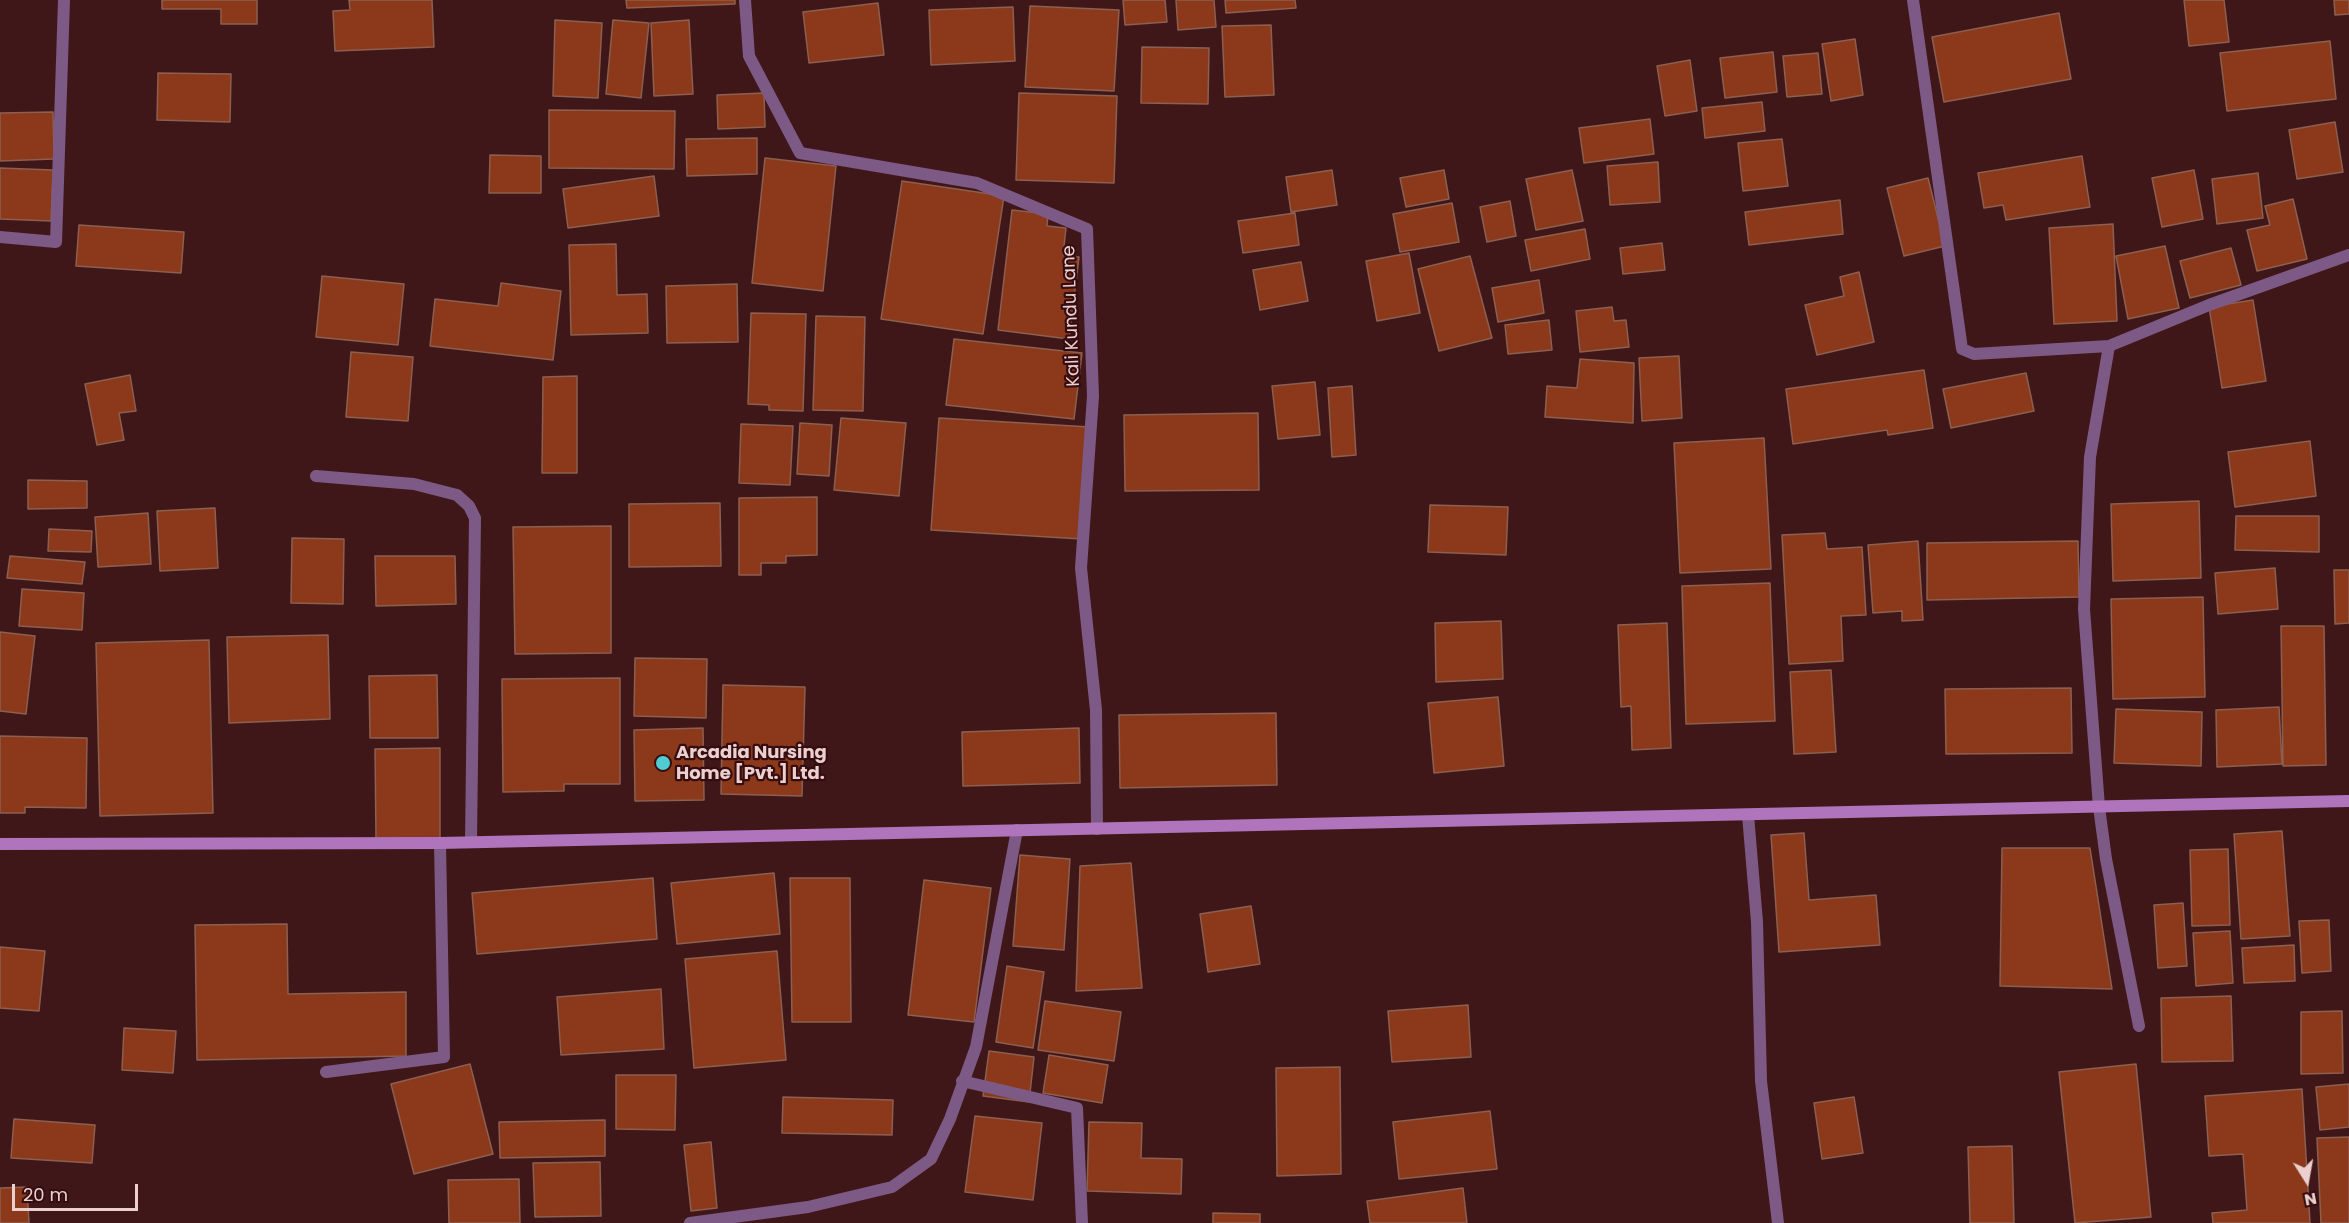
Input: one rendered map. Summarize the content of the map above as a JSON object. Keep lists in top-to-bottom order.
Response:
{
  "streets": {
    "street": ["Kali Kundu Lane"]
  },
  "places": ["Arcadia Nursing Home [Pvt.] Ltd."],
  "scale_bar": "20 m",
  "north": "bottom"
}
